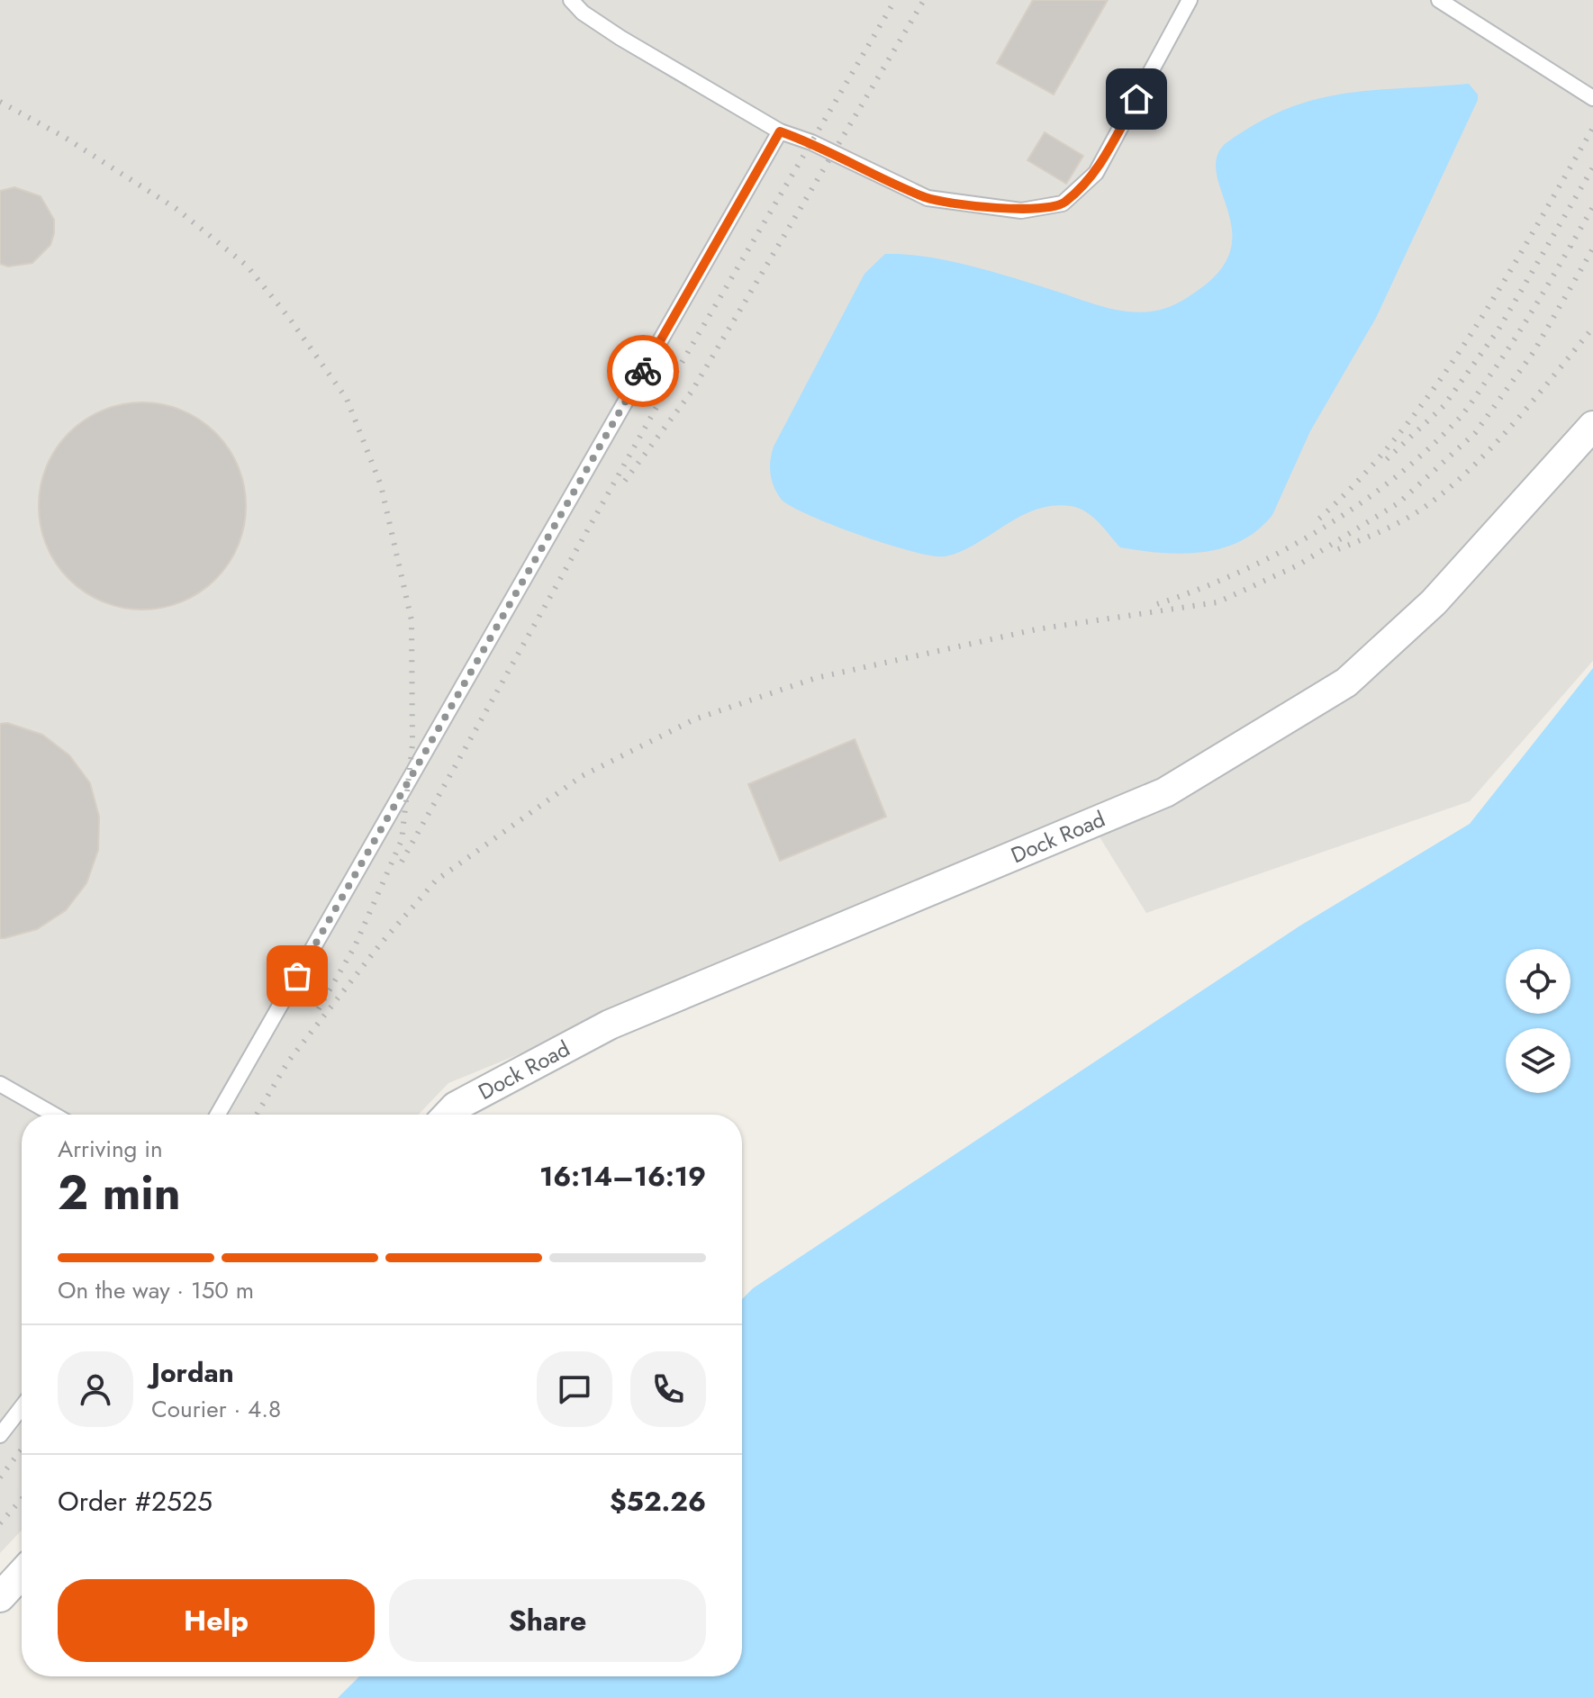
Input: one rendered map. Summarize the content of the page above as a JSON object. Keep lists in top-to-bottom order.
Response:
{
  "streets": {
    "street": ["Dock Road"]
  },
  "page": {
    "heading": ["2 min", "Arriving in", "16:14–16:19"],
    "panel": [
      "Jordan",
      "Courier · 4.8",
      "Order #2525",
      "$52.26"
    ],
    "bar": "On the way · 150 m",
    "buttons": ["Help", "Share"]
  }
}
